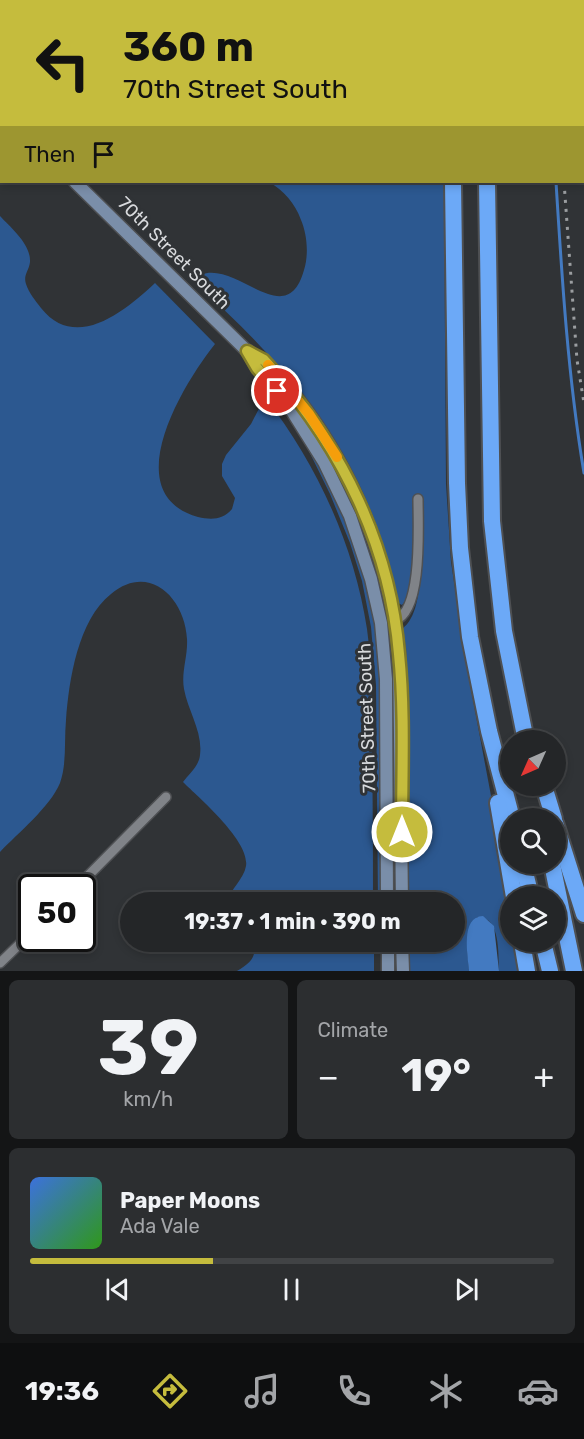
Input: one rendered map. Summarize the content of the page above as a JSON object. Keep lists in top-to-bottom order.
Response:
{
  "streets": {
    "main road": ["70th Street South"]
  },
  "north": "bottom left",
  "page": {
    "turn": ["360 m", "70th Street South"],
    "then": "Then",
    "limit": "50",
    "trip": "19:37 · 1 min · 390 m",
    "tile": [
      ["39", "km/h"],
      "Climate"
    ],
    "heat": ["−", "19°", "+"],
    "song": ["Paper Moons", "Ada Vale"],
    "tabs": "19:36"
  }
}
